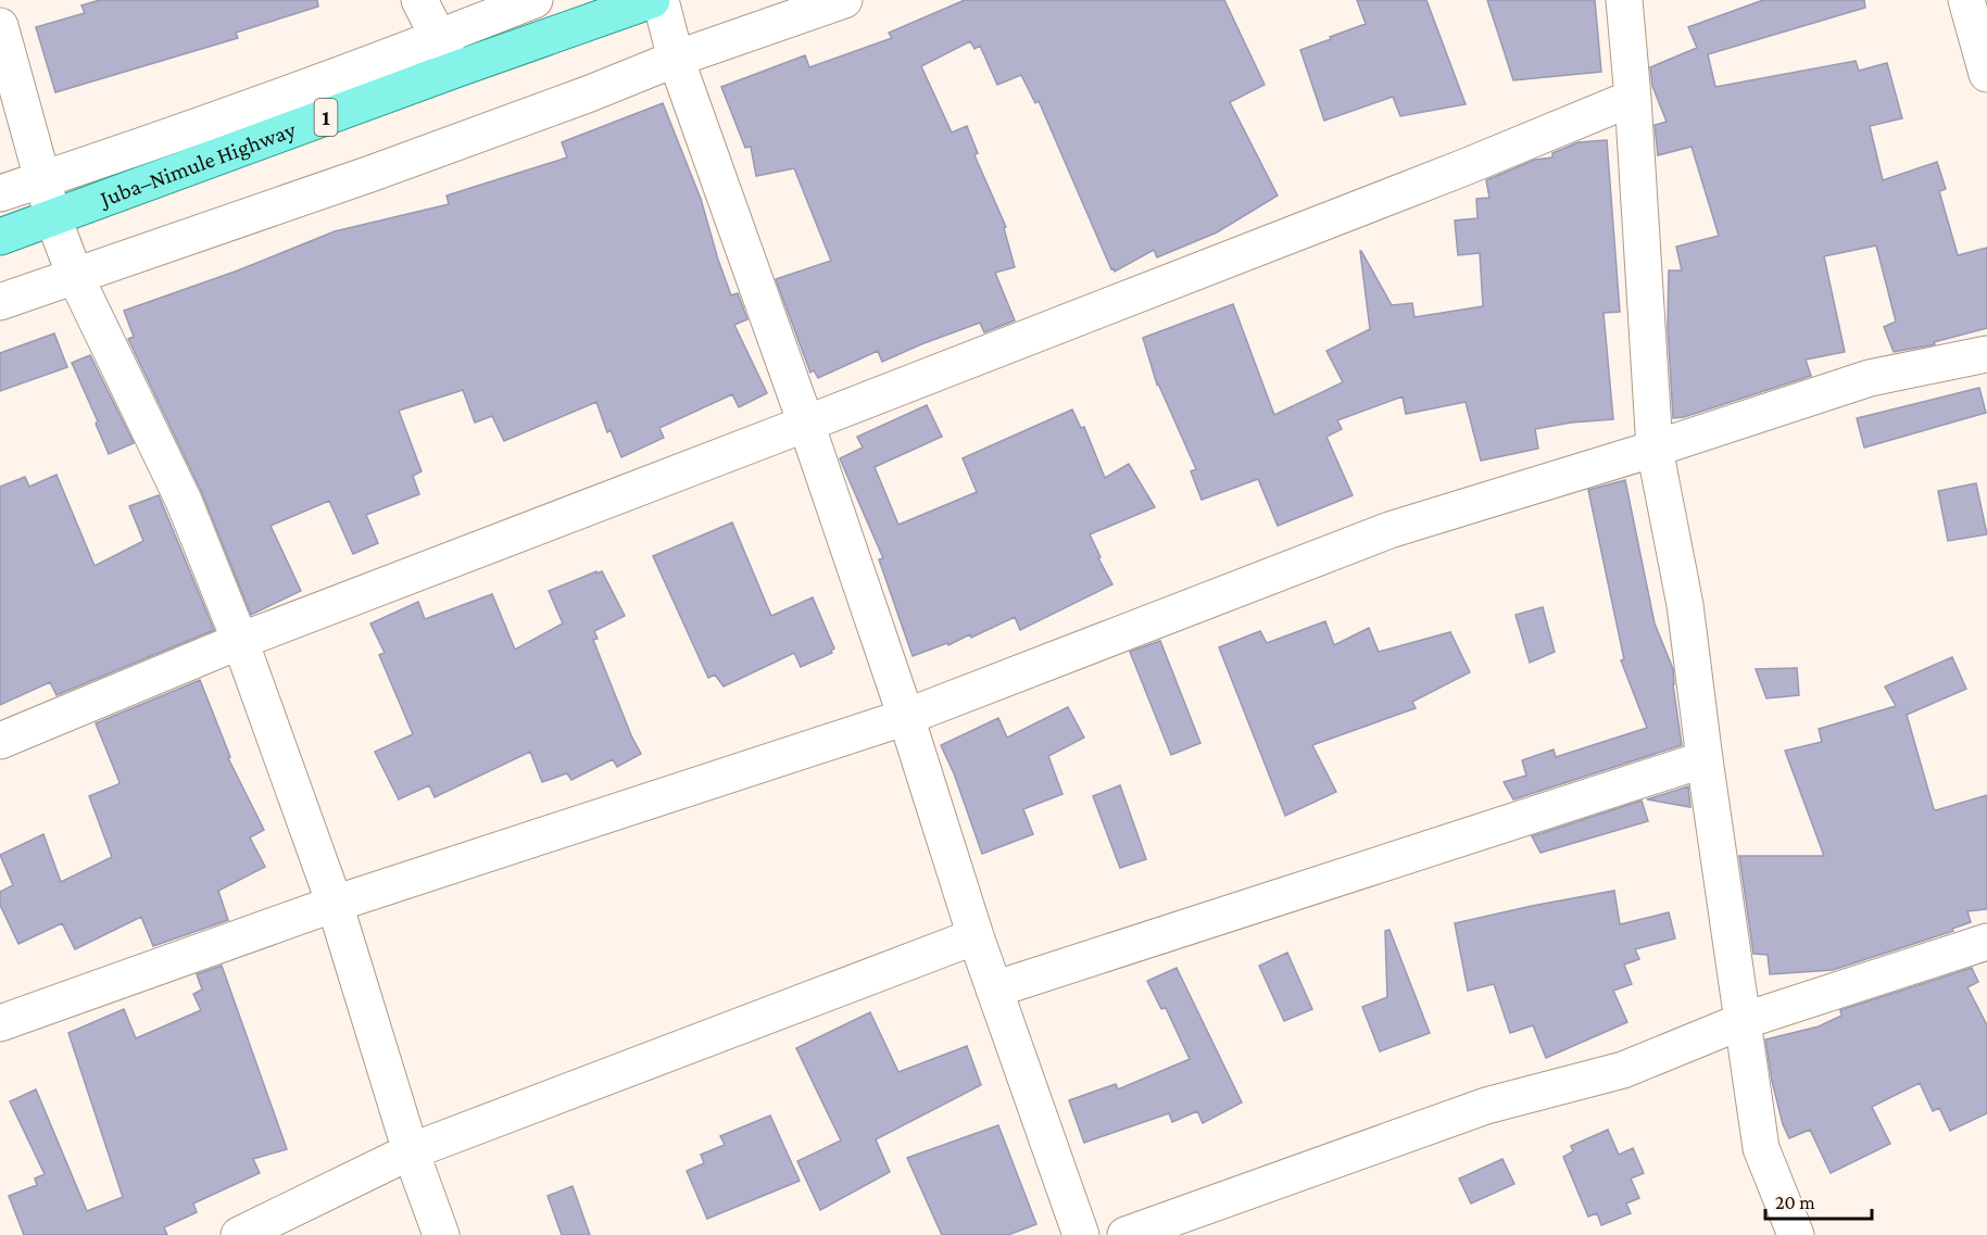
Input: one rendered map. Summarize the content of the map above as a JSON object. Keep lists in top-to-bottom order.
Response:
{
  "streets": {
    "main road": ["1", "Juba–Nimule Highway"]
  },
  "scale_bar": "20 m"
}
